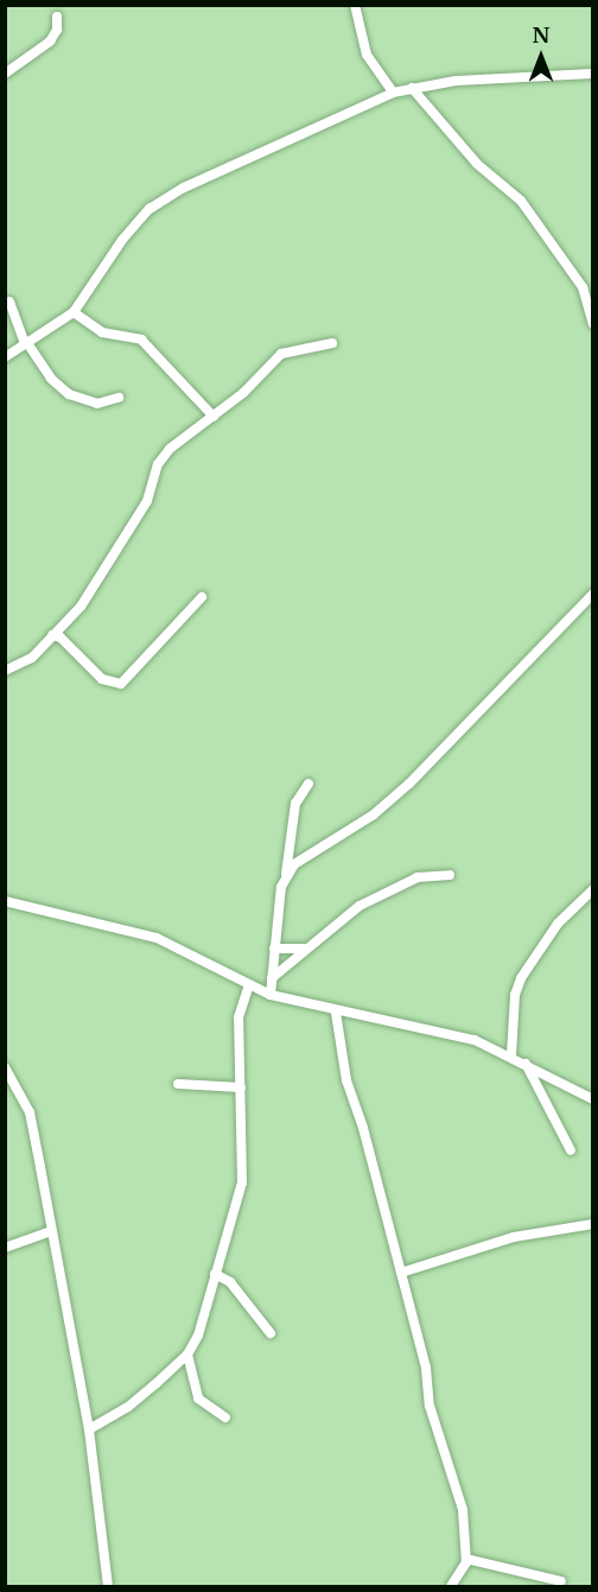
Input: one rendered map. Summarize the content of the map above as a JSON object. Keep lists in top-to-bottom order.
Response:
{
  "north": "top"
}
